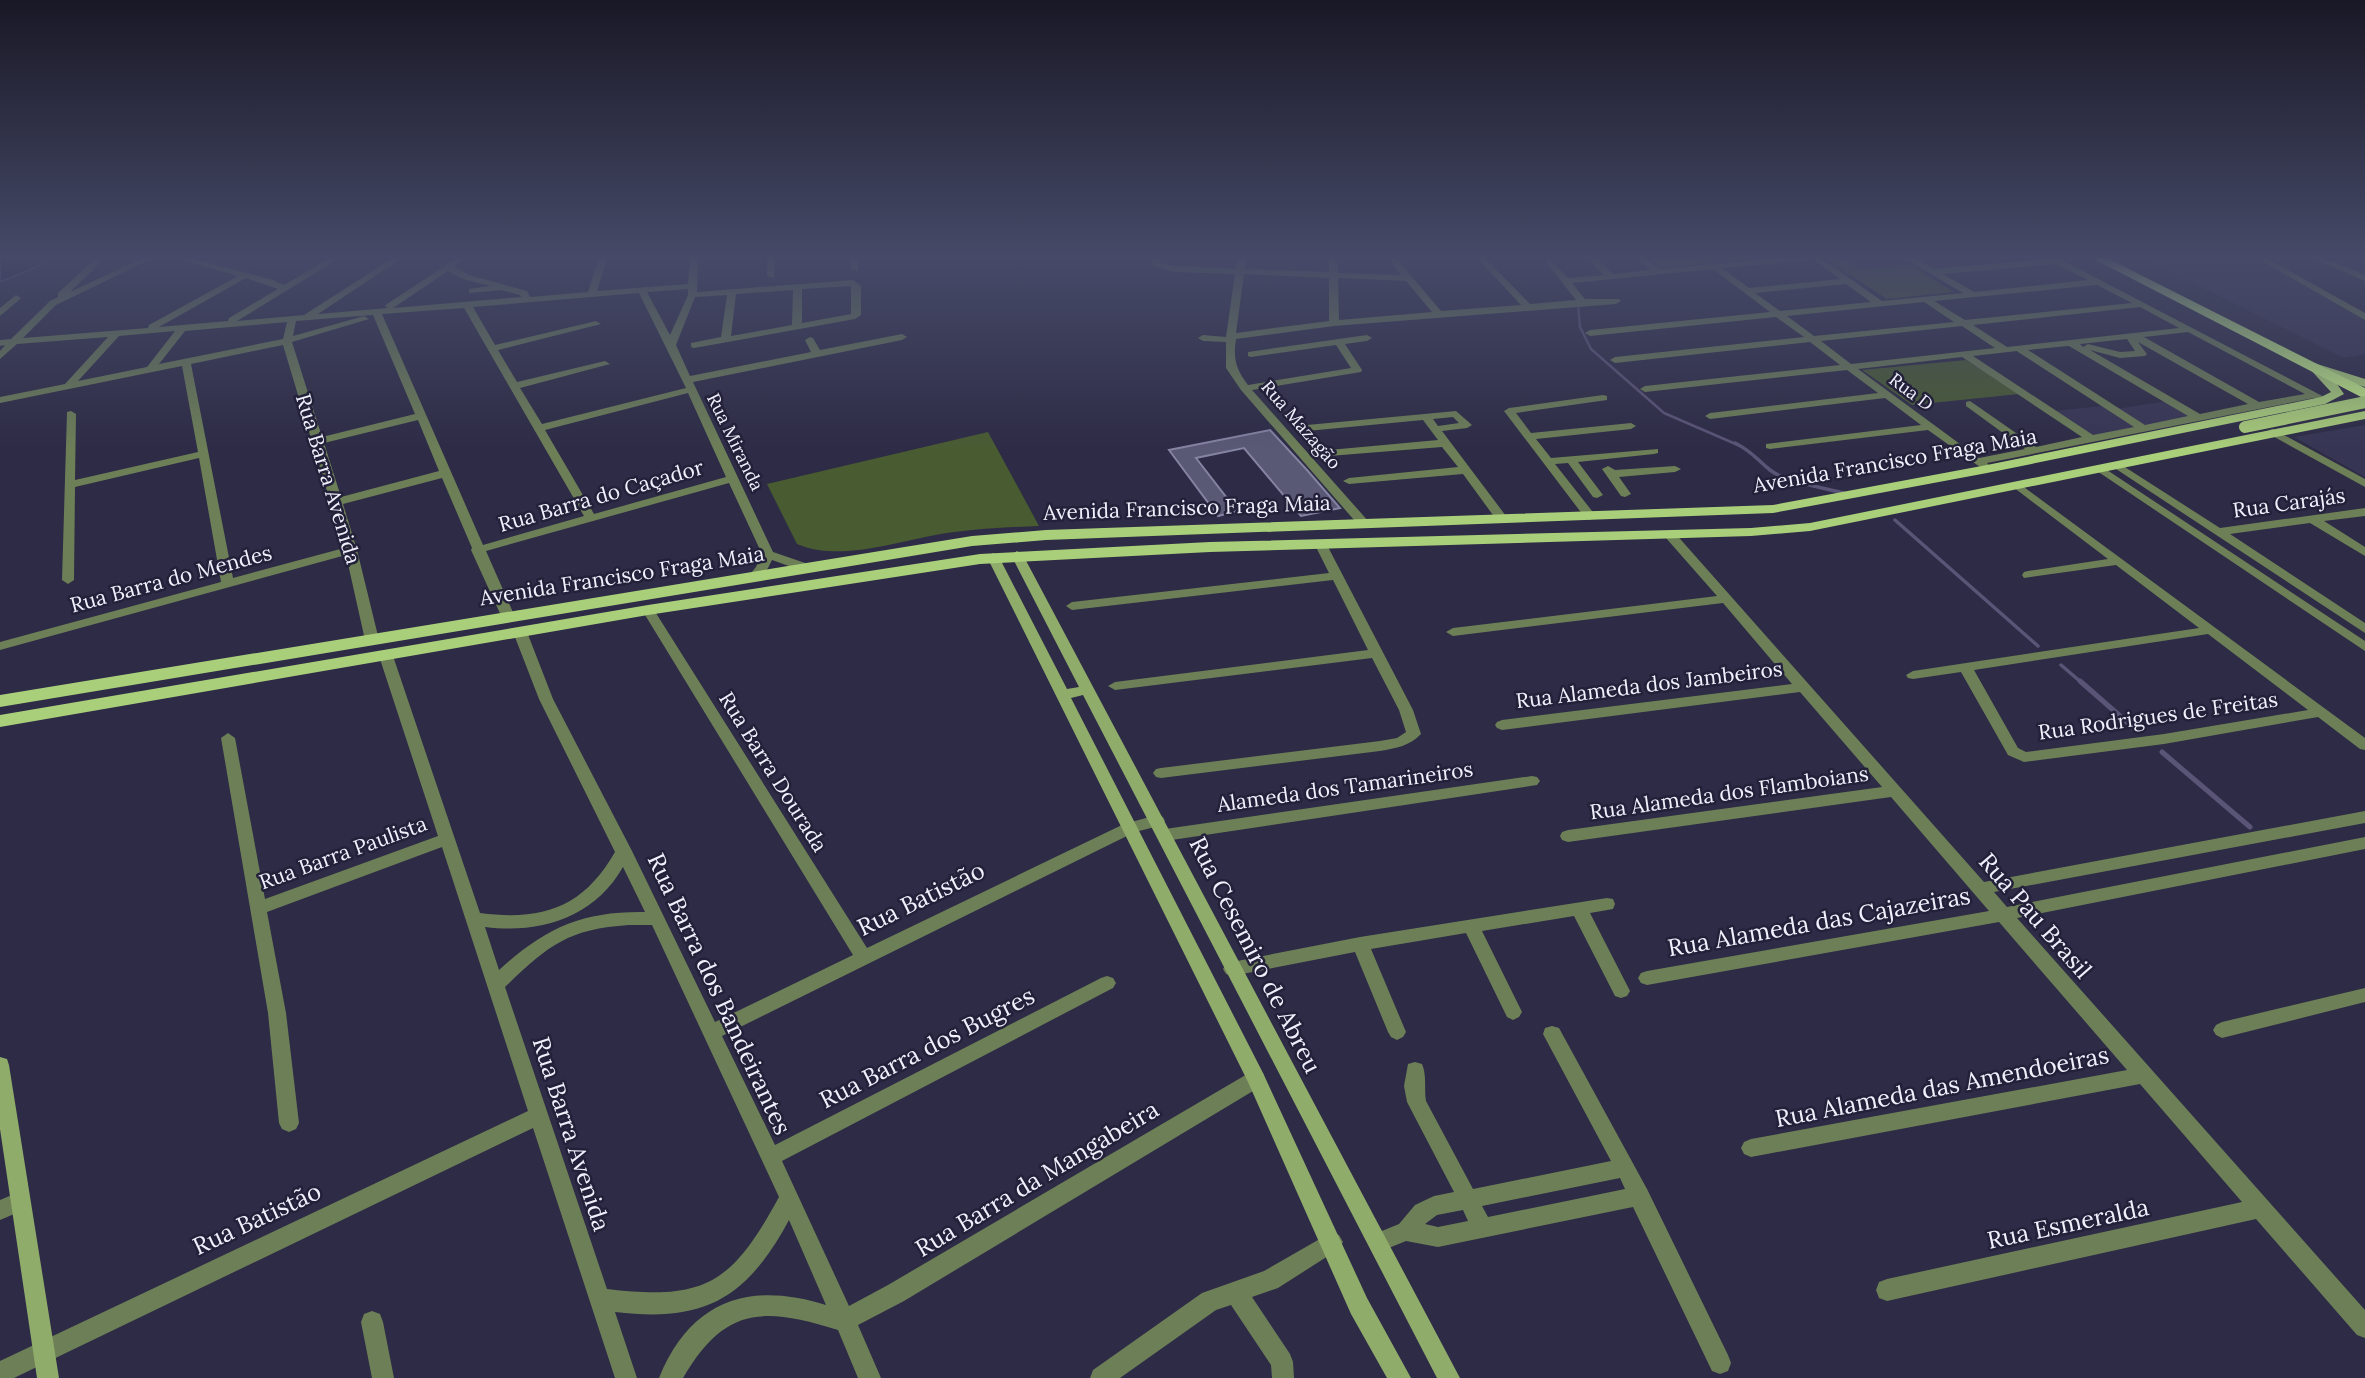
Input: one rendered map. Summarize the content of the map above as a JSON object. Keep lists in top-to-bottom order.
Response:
{
  "streets": {
    "main road": ["Avenida Francisco Fraga Maia"],
    "street": [
      "Rua D",
      "Rua Mazagão",
      "Rua Miranda",
      "Rua Barra Avenida",
      "Rua Barra do Caçador",
      "Rua Carajás",
      "Rua Barra do Mendes",
      "Rua Alameda dos Jambeiros",
      "Rua Rodrigues de Freitas",
      "Rua Barra Dourada",
      "Alameda dos Tamarineiros",
      "Rua Alameda dos Flamboians",
      "Rua Barra Paulista",
      "Rua Batistão",
      "Rua Pau Brasil",
      "Rua Alameda das Cajazeiras",
      "Rua Cesemiro de Abreu",
      "Rua Barra dos Bandeirantes",
      "Rua Barra dos Bugres",
      "Rua Alameda das Amendoeiras",
      "Rua Barra da Mangabeira",
      "Rua Esmeralda"
    ]
  },
  "crossings": [
    ["Rua D", "Avenida Francisco Fraga Maia"],
    ["Rua Mazagão", "Avenida Francisco Fraga Maia"],
    ["Rua Miranda", "Rua Barra do Caçador"],
    ["Avenida Francisco Fraga Maia", "Rua Barra Avenida"],
    ["Avenida Francisco Fraga Maia", "Rua Rodrigues de Freitas"],
    ["Avenida Francisco Fraga Maia", "Rua Barra Dourada"],
    ["Avenida Francisco Fraga Maia", "Rua Pau Brasil"],
    ["Avenida Francisco Fraga Maia", "Rua Cesemiro de Abreu"],
    ["Avenida Francisco Fraga Maia", "Rua Barra dos Bandeirantes"],
    ["Rua Barra Avenida", "Rua Barra do Mendes"],
    ["Rua Barra Avenida", "Rua Barra Paulista"],
    ["Rua Barra Avenida", "Rua Batistão"],
    ["Rua Alameda dos Jambeiros", "Rua Pau Brasil"],
    ["Rua Barra Dourada", "Rua Batistão"],
    ["Alameda dos Tamarineiros", "Rua Batistão"],
    ["Alameda dos Tamarineiros", "Rua Cesemiro de Abreu"],
    ["Rua Alameda dos Flamboians", "Rua Pau Brasil"],
    ["Rua Batistão", "Rua Cesemiro de Abreu"],
    ["Rua Batistão", "Rua Barra dos Bandeirantes"],
    ["Rua Pau Brasil", "Rua Alameda das Cajazeiras"],
    ["Rua Pau Brasil", "Rua Alameda das Amendoeiras"],
    ["Rua Pau Brasil", "Rua Esmeralda"],
    ["Rua Barra dos Bandeirantes", "Rua Barra dos Bugres"],
    ["Rua Barra dos Bandeirantes", "Rua Barra da Mangabeira"]
  ]
}
